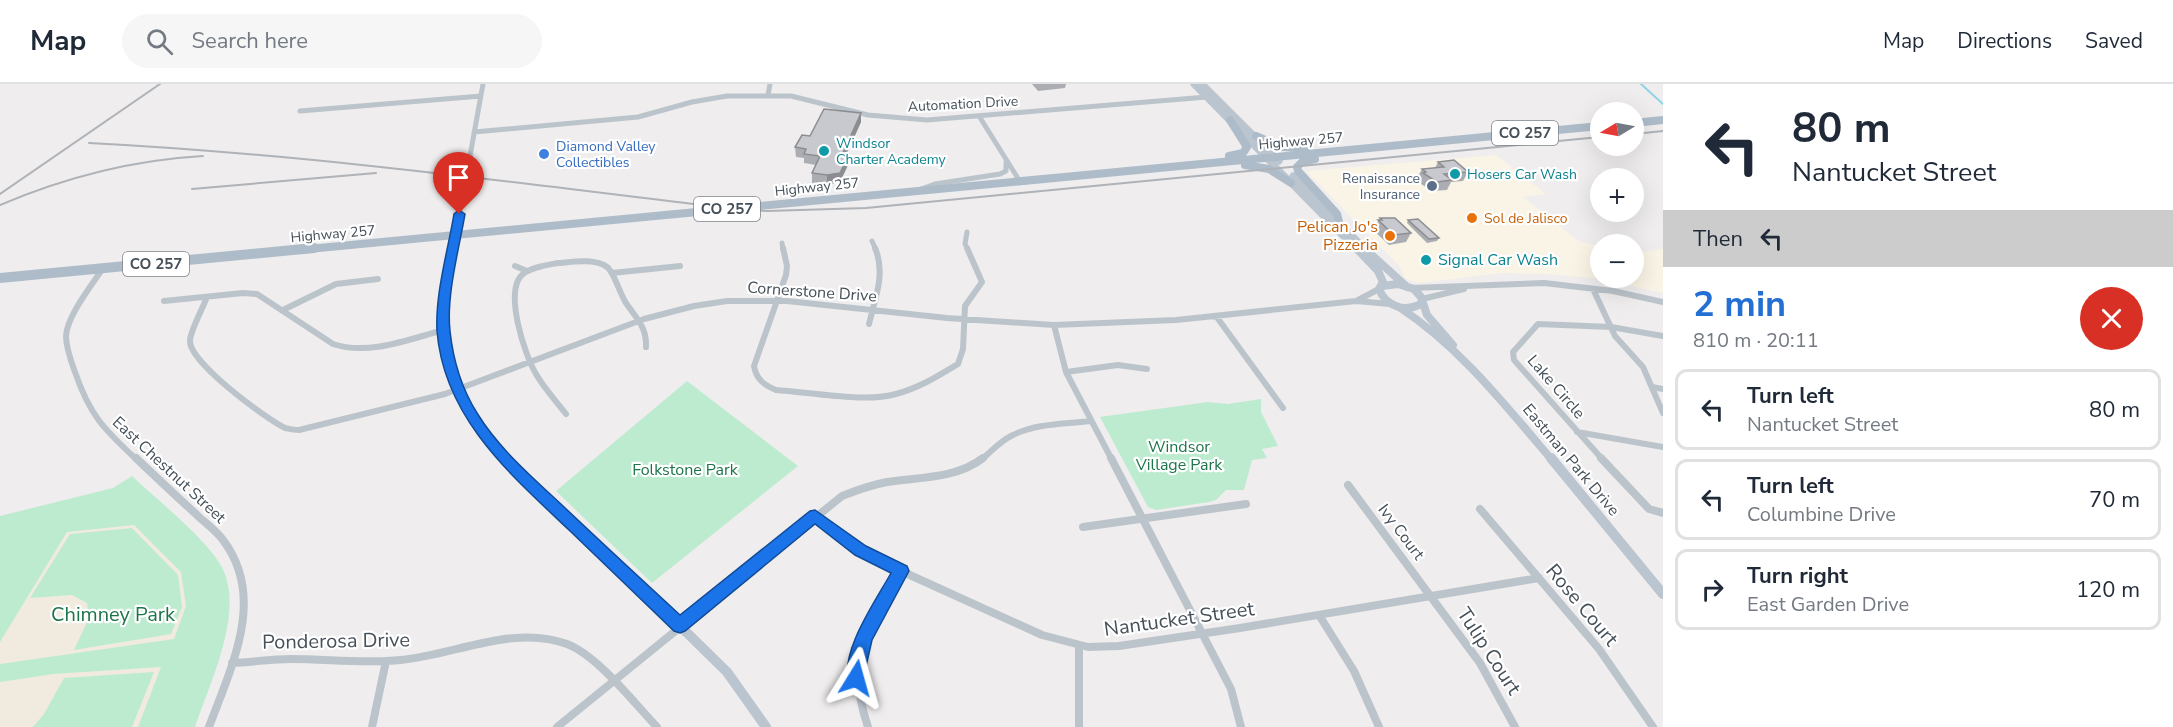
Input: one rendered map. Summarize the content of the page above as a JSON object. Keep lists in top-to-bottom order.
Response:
{
  "streets": {
    "main road": ["CO 257", "Highway 257"],
    "street": [
      "Automation Drive",
      "Cornerstone Drive",
      "Lake Circle",
      "Eastman Park Drive",
      "East Chestnut Street",
      "Ivy Court",
      "Rose Court",
      "Nantucket Street",
      "Ponderosa Drive",
      "Tulip Court"
    ]
  },
  "crossings": [
    ["Highway 257", "East Chestnut Street"],
    ["Cornerstone Drive", "Eastman Park Drive"],
    ["East Chestnut Street", "Ponderosa Drive"],
    ["Ivy Court", "Nantucket Street"],
    ["Ivy Court", "Tulip Court"],
    ["Rose Court", "Nantucket Street"],
    ["Nantucket Street", "Tulip Court"]
  ],
  "parks": ["Windsor Village Park", "Folkstone Park", "Chimney Park"],
  "places": [
    "Windsor Charter Academy",
    "Diamond Valley Collectibles",
    "Hosers Car Wash",
    "Renaissance Insurance",
    "Sol de Jalisco",
    "Pelican Jo's Pizzeria",
    "Signal Car Wash"
  ],
  "north": "left",
  "page": {
    "header": "Map",
    "search": "Search here",
    "nav": ["Map", "Directions", "Saved"],
    "turn": ["80 m", "Nantucket Street"],
    "map_buttons": ["+", "−"],
    "then": "Then",
    "heading": ["2 min", "810 m · 20:11"],
    "list": [
      {
        "name": "Turn left",
        "note": "Nantucket Street",
        "value": "80 m"
      },
      {
        "name": "Turn left",
        "note": "Columbine Drive",
        "value": "70 m"
      },
      {
        "name": "Turn right",
        "note": "East Garden Drive",
        "value": "120 m"
      }
    ]
  }
}
